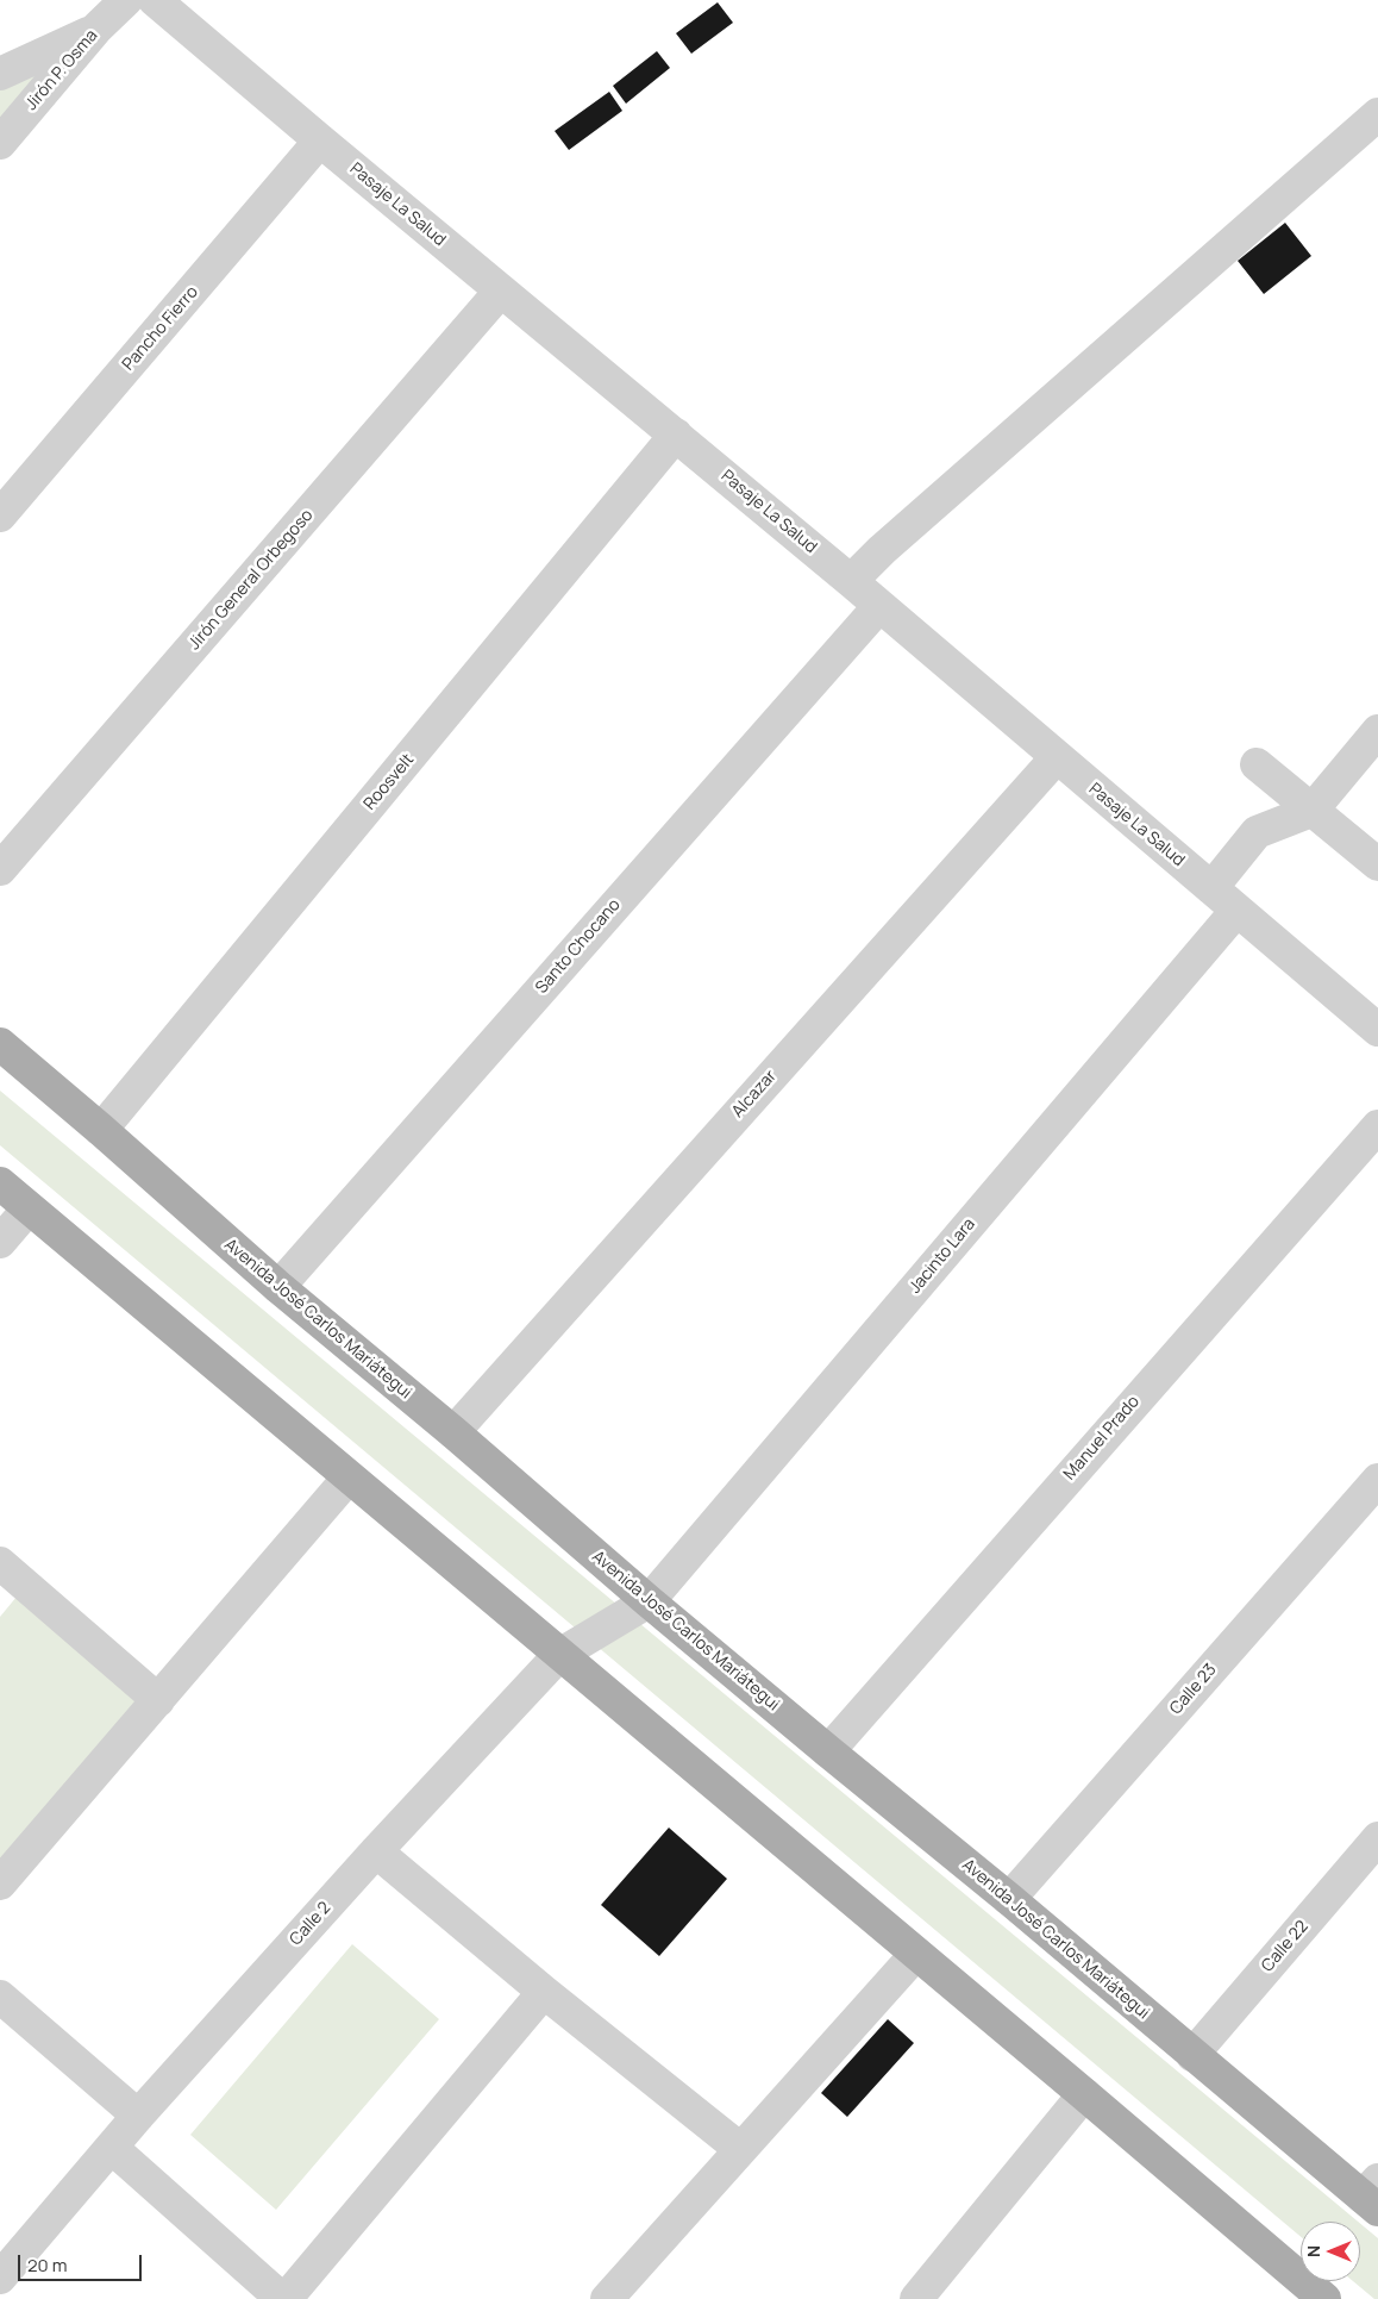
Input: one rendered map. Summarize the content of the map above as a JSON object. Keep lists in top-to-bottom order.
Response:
{
  "streets": {
    "main road": ["Avenida José Carlos Mariátegui"],
    "street": [
      "Jirón P. Osma",
      "Pasaje La Salud",
      "Pancho Fierro",
      "Jirón General Orbegoso",
      "Roosvelt",
      "Santo Chocano",
      "Alcazar",
      "Jacinto Lara",
      "Manuel Prado",
      "Calle 23",
      "Calle 2",
      "Calle 22"
    ]
  },
  "crossings": [
    ["Pasaje La Salud", "Pancho Fierro"],
    ["Pasaje La Salud", "Jirón General Orbegoso"],
    ["Pasaje La Salud", "Roosvelt"],
    ["Pasaje La Salud", "Santo Chocano"],
    ["Pasaje La Salud", "Alcazar"],
    ["Pasaje La Salud", "Jacinto Lara"],
    ["Roosvelt", "Avenida José Carlos Mariátegui"],
    ["Santo Chocano", "Avenida José Carlos Mariátegui"],
    ["Alcazar", "Avenida José Carlos Mariátegui"],
    ["Jacinto Lara", "Avenida José Carlos Mariátegui"],
    ["Jacinto Lara", "Calle 2"],
    ["Avenida José Carlos Mariátegui", "Manuel Prado"],
    ["Avenida José Carlos Mariátegui", "Calle 23"],
    ["Avenida José Carlos Mariátegui", "Calle 2"],
    ["Avenida José Carlos Mariátegui", "Calle 22"]
  ],
  "scale_bar": "20 m",
  "north": "left"
}
